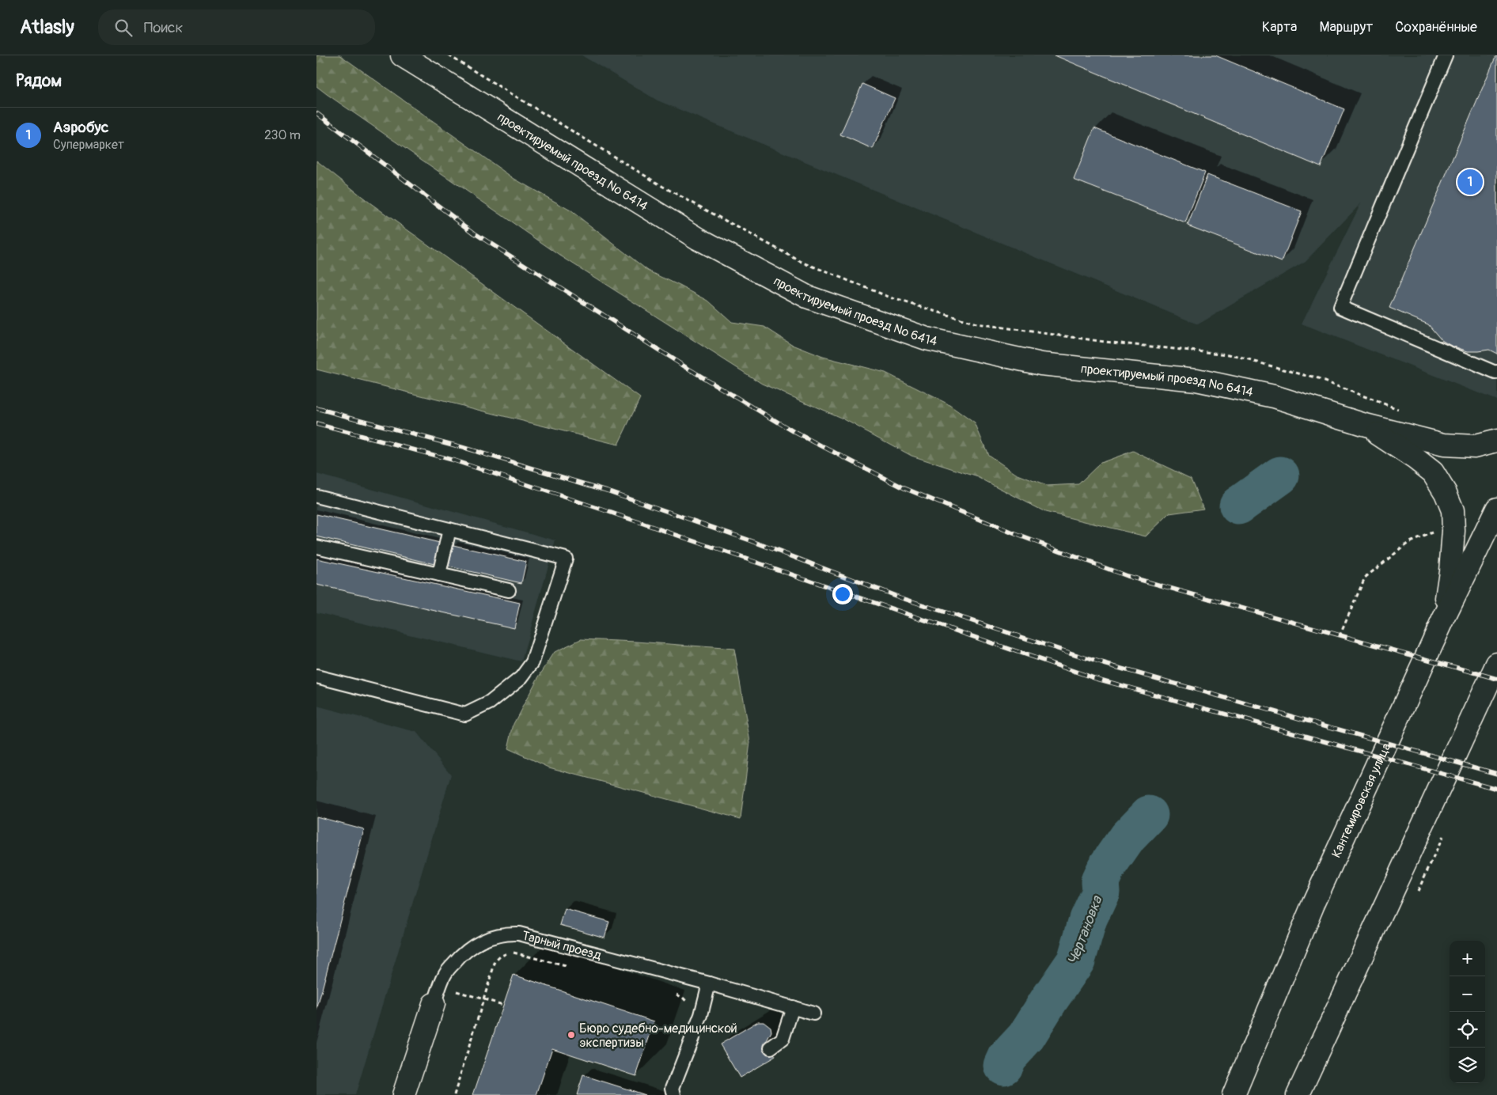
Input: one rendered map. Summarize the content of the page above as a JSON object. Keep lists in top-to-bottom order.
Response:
{
  "streets": {
    "main road": ["проектируемый проезд № 6414", "Кантемировская улица", "Тарный проезд"]
  },
  "crossings": [
    ["проектируемый проезд № 6414", "Кантемировская улица"]
  ],
  "water": ["Чертановка"],
  "places": ["Бюро судебно-медицинской экспертизы"],
  "page": {
    "header": "Atlasly",
    "search": "Поиск",
    "nav": ["Карта", "Маршрут", "Сохранённые"],
    "heading": "Рядом",
    "list": [
      {
        "mark": "1",
        "name": "Аэробус",
        "note": "Супермаркет",
        "value": "230 m"
      }
    ],
    "pins": "1",
    "map_buttons": ["+", "−"]
  }
}
